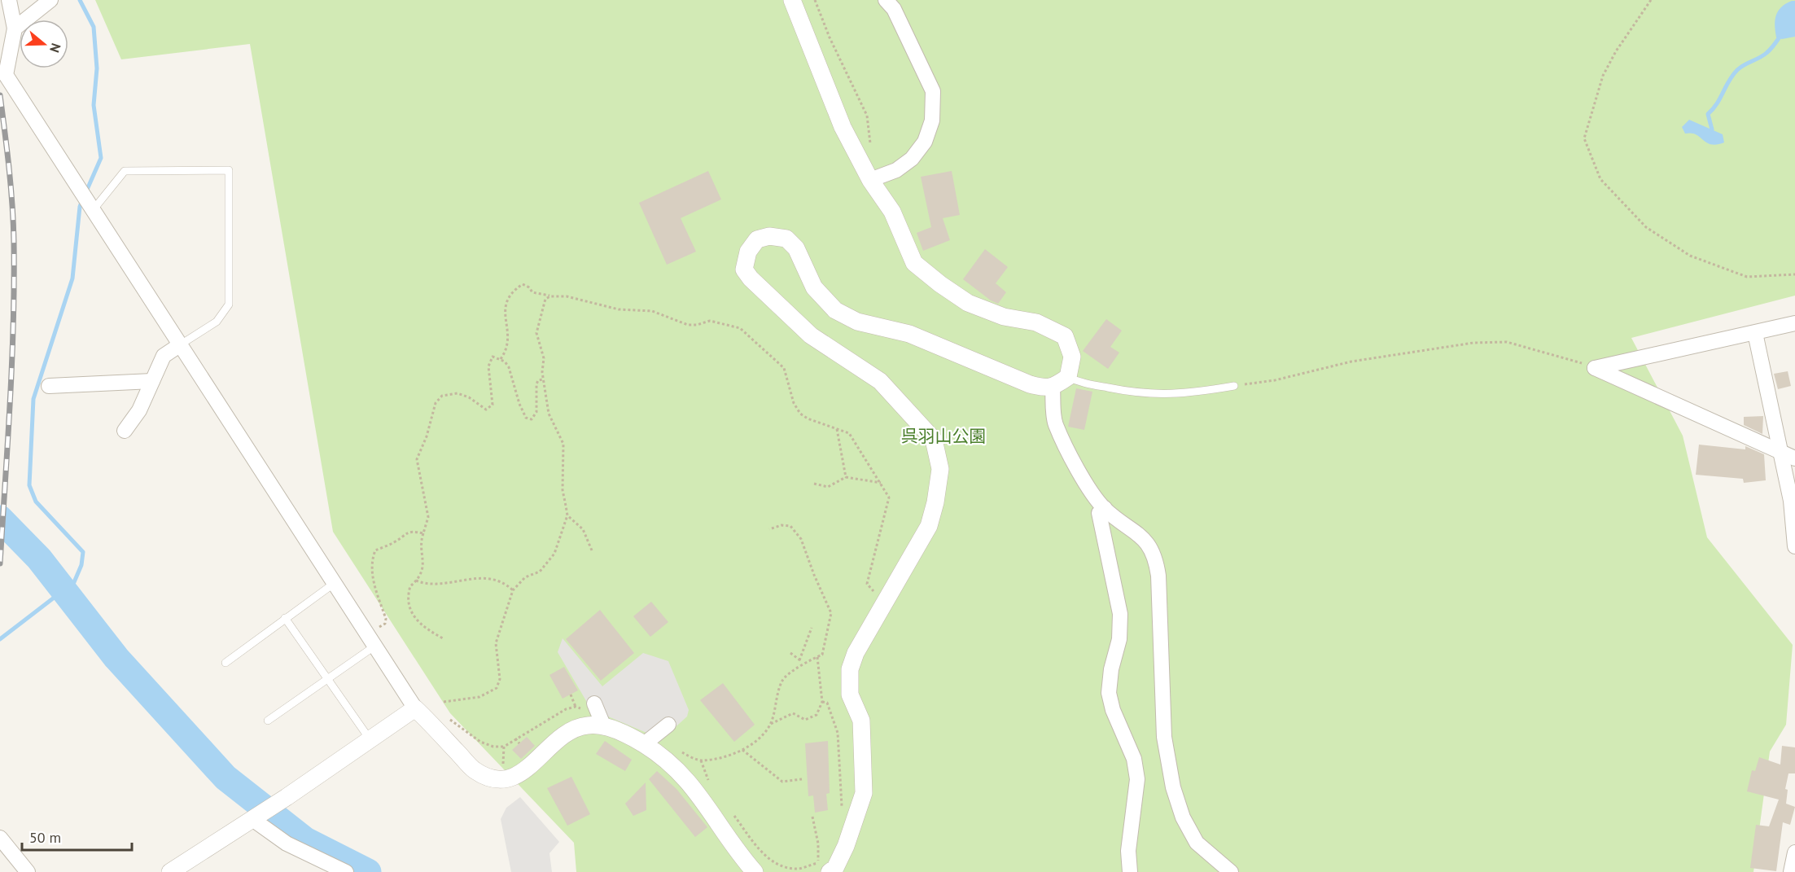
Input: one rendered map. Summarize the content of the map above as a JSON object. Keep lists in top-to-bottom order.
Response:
{
  "parks": ["呉羽山公園"],
  "scale_bar": "50 m",
  "north": "right"
}
